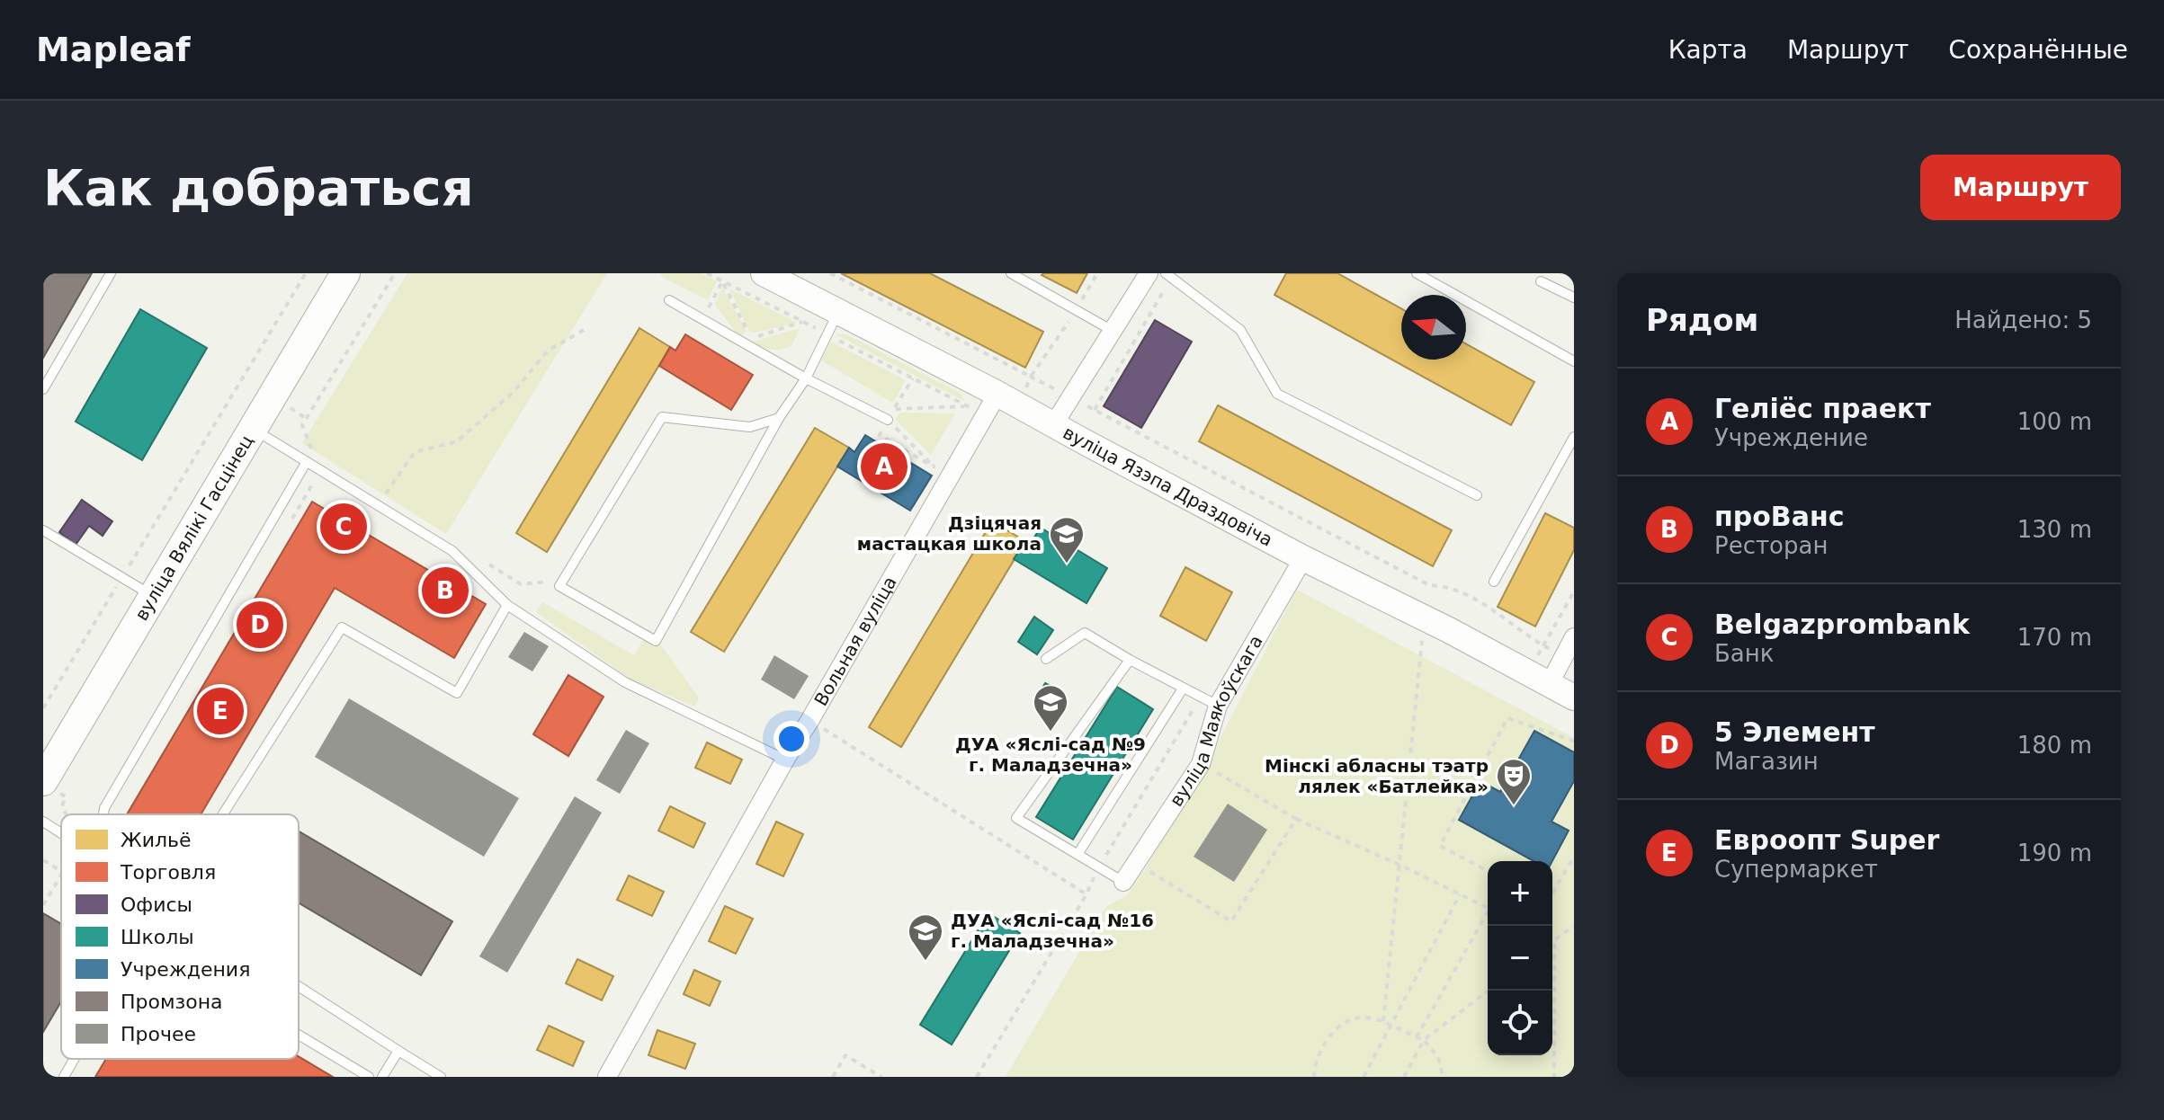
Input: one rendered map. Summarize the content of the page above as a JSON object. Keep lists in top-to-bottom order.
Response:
{
  "streets": {
    "main road": ["вуліца Вялікі Гасцінец"],
    "street": ["вуліца Язэпа Драздовіча", "Вольная вуліца", "вуліца Маякоўскага"]
  },
  "crossings": [
    ["вуліца Язэпа Драздовіча", "Вольная вуліца"],
    ["вуліца Язэпа Драздовіча", "вуліца Маякоўскага"]
  ],
  "places": {
    "school or university": ["Дзіцячая мастацкая школа", "ДУА «Яслі-сад №9 г. Маладзечна»", "ДУА «Яслі-сад №16 г. Маладзечна»"],
    "theatre": ["Мінскі абласны тэатр лялек «Батлейка»"]
  },
  "legend": [
    "Жильё",
    "Торговля",
    "Офисы",
    "Школы",
    "Учреждения",
    "Промзона",
    "Прочее"
  ],
  "north": "left",
  "page": {
    "header": "Mapleaf",
    "nav": ["Карта", "Маршрут", "Сохранённые"],
    "buttons": "Маршрут",
    "title": "Как добраться",
    "heading": ["Рядом", "Найдено: 5"],
    "list": [
      {
        "mark": "A",
        "name": "Геліёс праект",
        "note": "Учреждение",
        "value": "100 m"
      },
      {
        "mark": "B",
        "name": "проВанс",
        "note": "Ресторан",
        "value": "130 m"
      },
      {
        "mark": "C",
        "name": "Belgazprombank",
        "note": "Банк",
        "value": "170 m"
      },
      {
        "mark": "D",
        "name": "5 Элемент",
        "note": "Магазин",
        "value": "180 m"
      },
      {
        "mark": "E",
        "name": "Евроопт Super",
        "note": "Супермаркет",
        "value": "190 m"
      }
    ],
    "pins": [
      "A",
      "C",
      "B",
      "D",
      "E"
    ],
    "map_buttons": ["+", "−"]
  }
}
